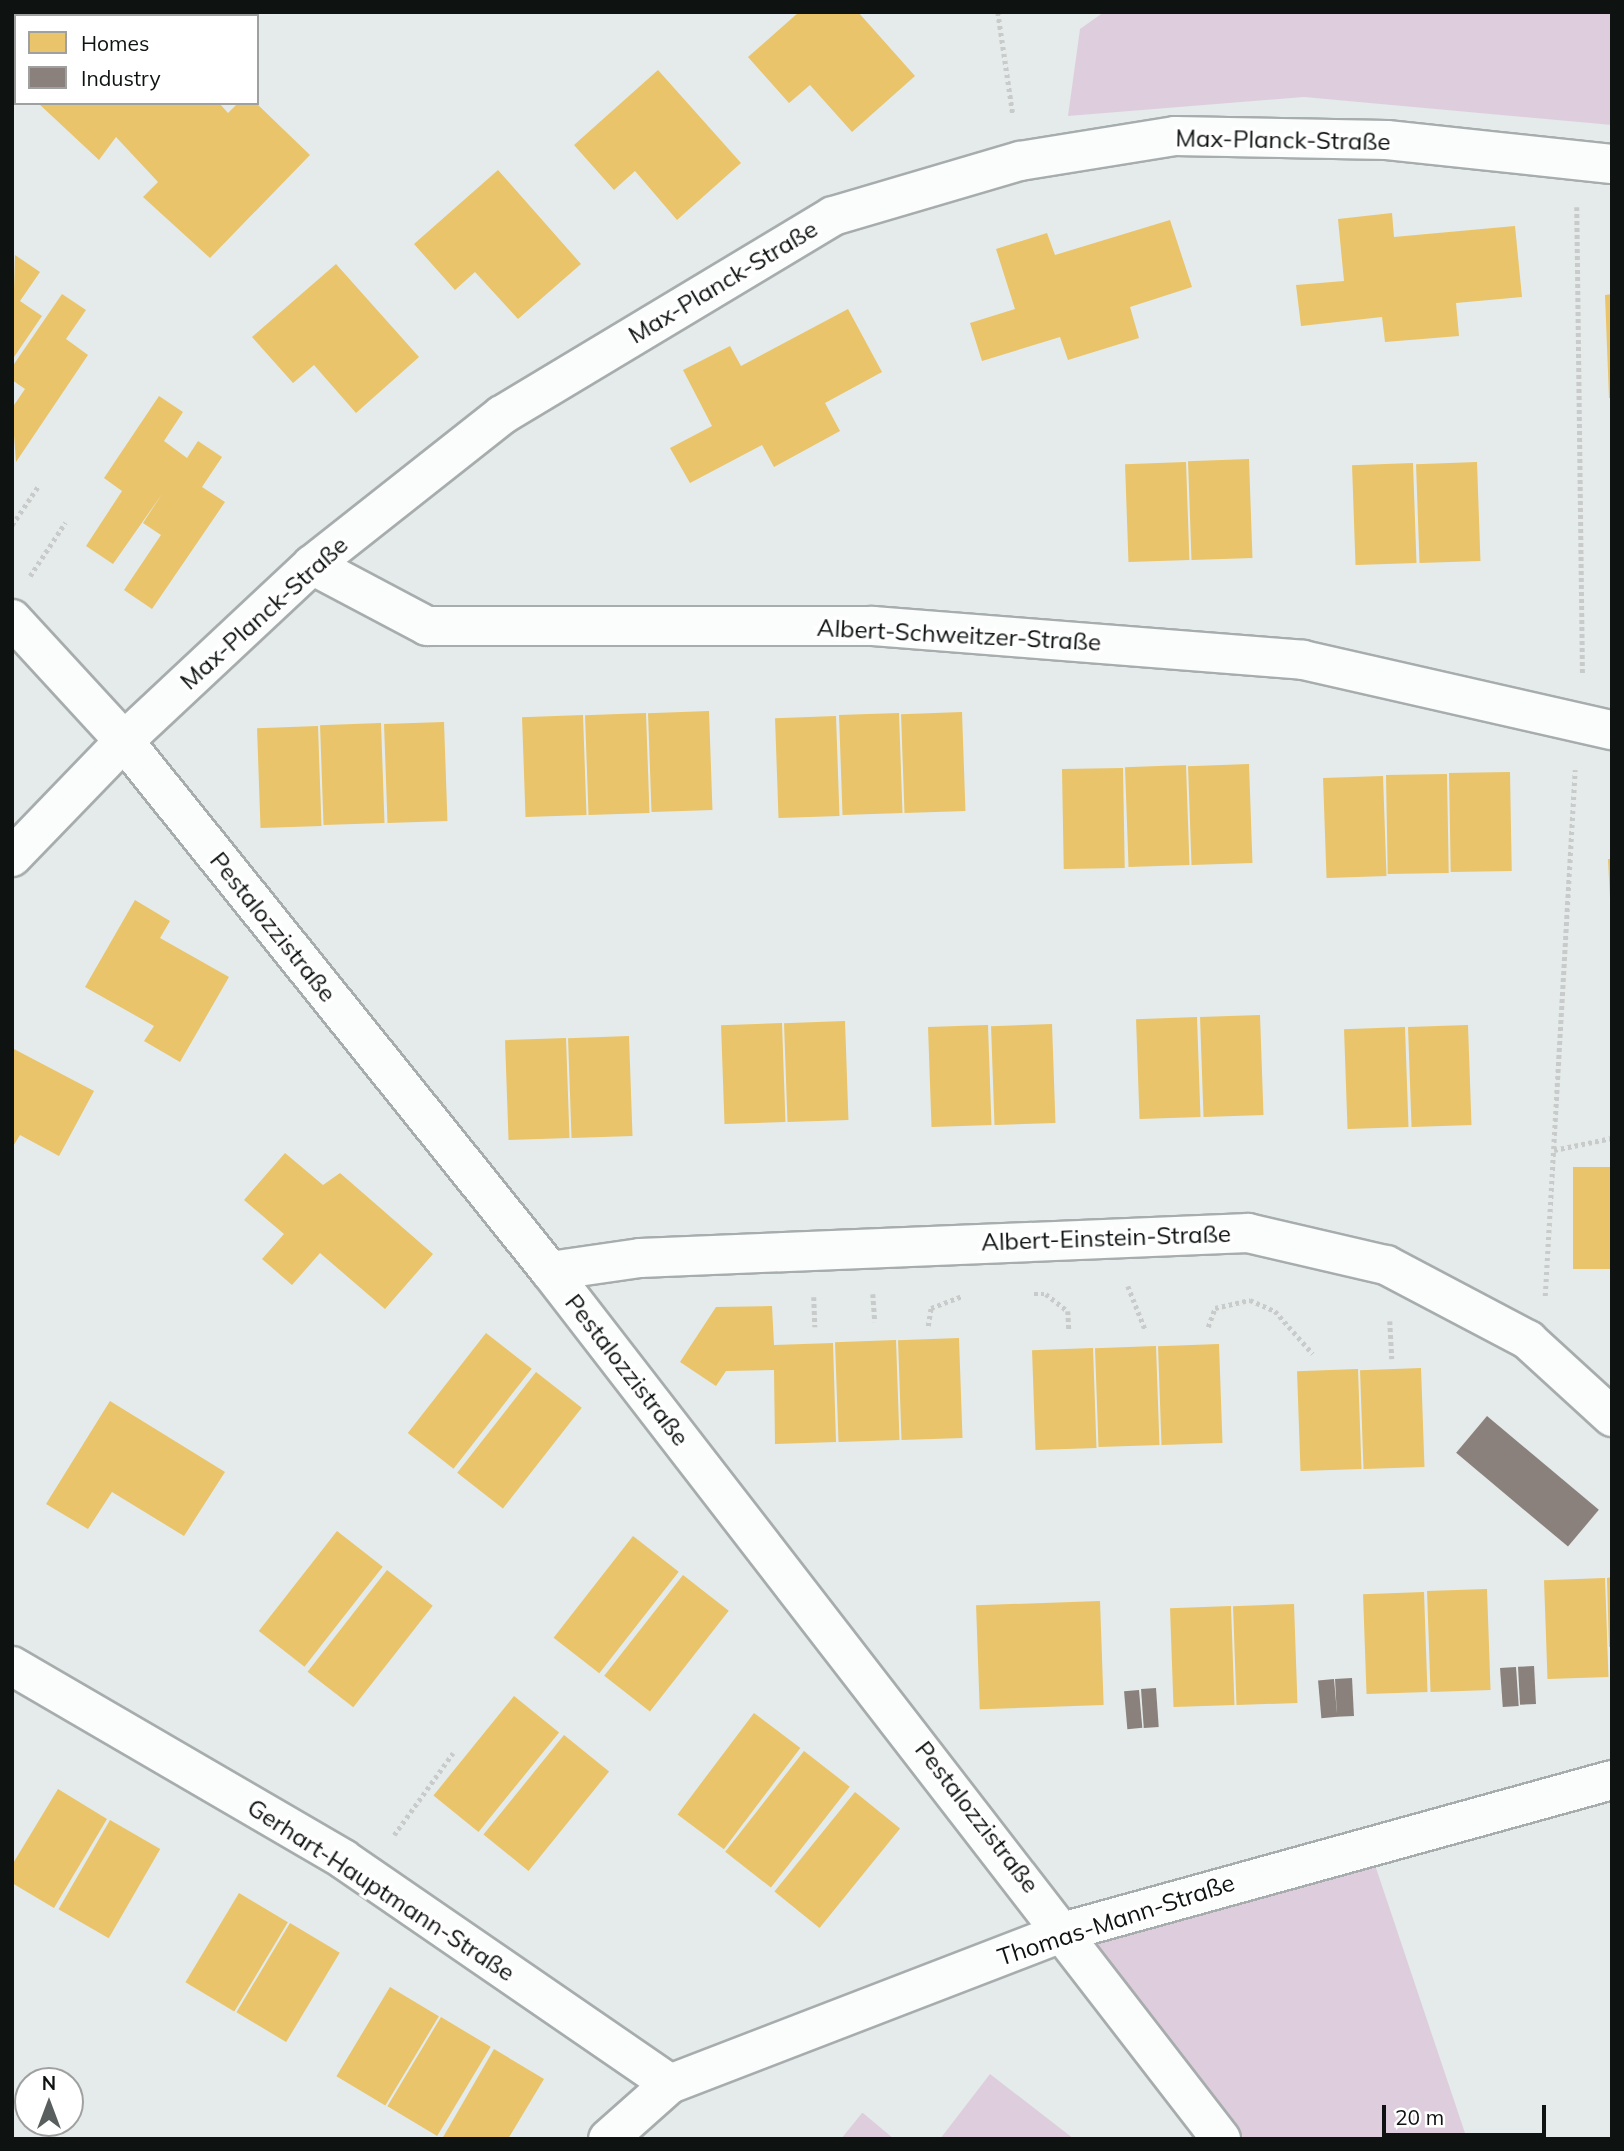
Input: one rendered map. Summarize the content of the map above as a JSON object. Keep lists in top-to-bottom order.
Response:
{
  "streets": {
    "street": [
      "Max-Planck-Straße",
      "Albert-Schweitzer-Straße",
      "Pestalozzistraße",
      "Albert-Einstein-Straße",
      "Gerhart-Hauptmann-Straße",
      "Thomas-Mann-Straße"
    ]
  },
  "crossings": [
    ["Max-Planck-Straße", "Albert-Schweitzer-Straße"],
    ["Max-Planck-Straße", "Pestalozzistraße"],
    ["Pestalozzistraße", "Albert-Einstein-Straße"],
    ["Pestalozzistraße", "Thomas-Mann-Straße"],
    ["Gerhart-Hauptmann-Straße", "Thomas-Mann-Straße"]
  ],
  "legend": ["Homes", "Industry"],
  "scale_bar": "20 m",
  "north": "top"
}
